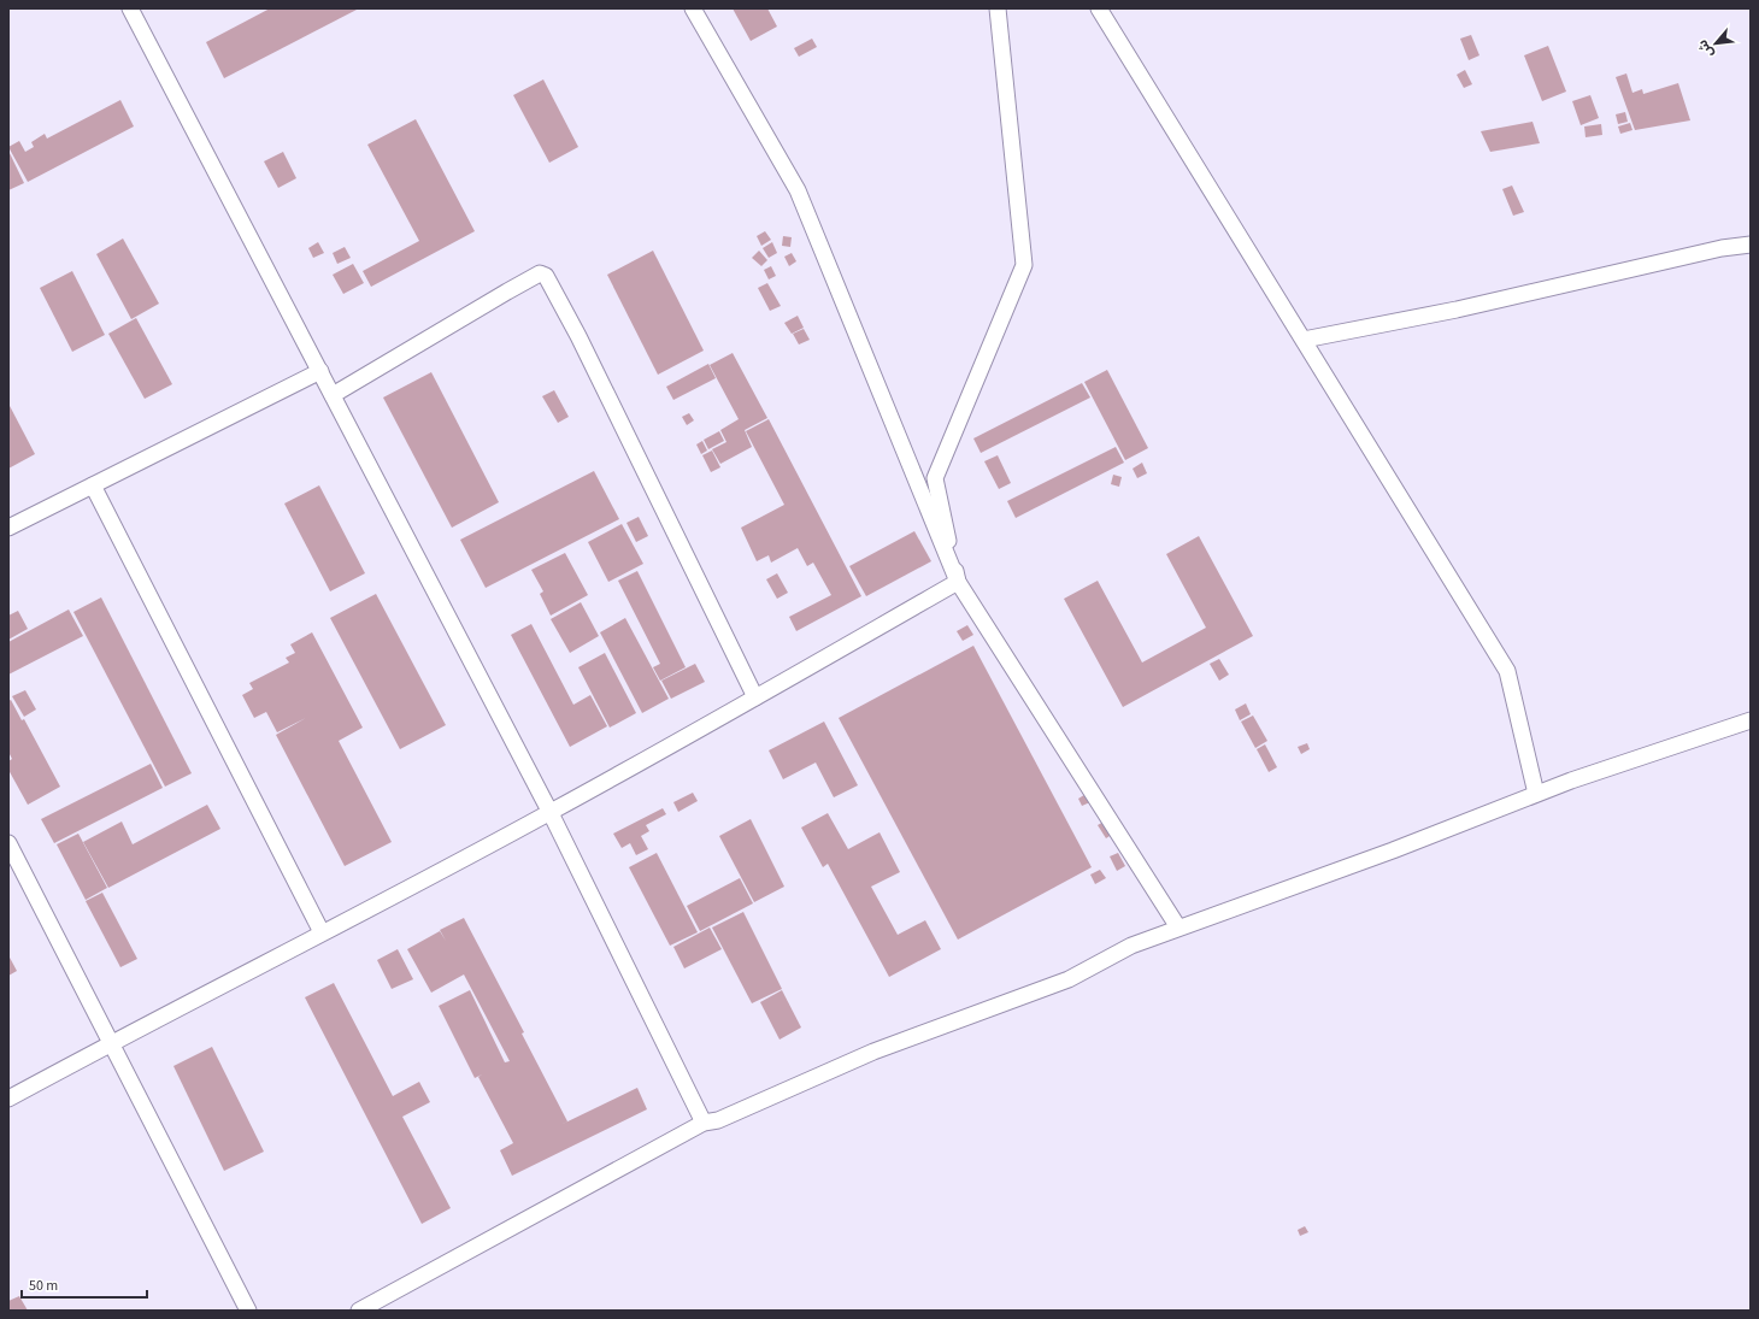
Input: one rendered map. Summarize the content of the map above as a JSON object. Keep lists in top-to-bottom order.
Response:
{
  "scale_bar": "50 m",
  "north": "bottom left"
}
